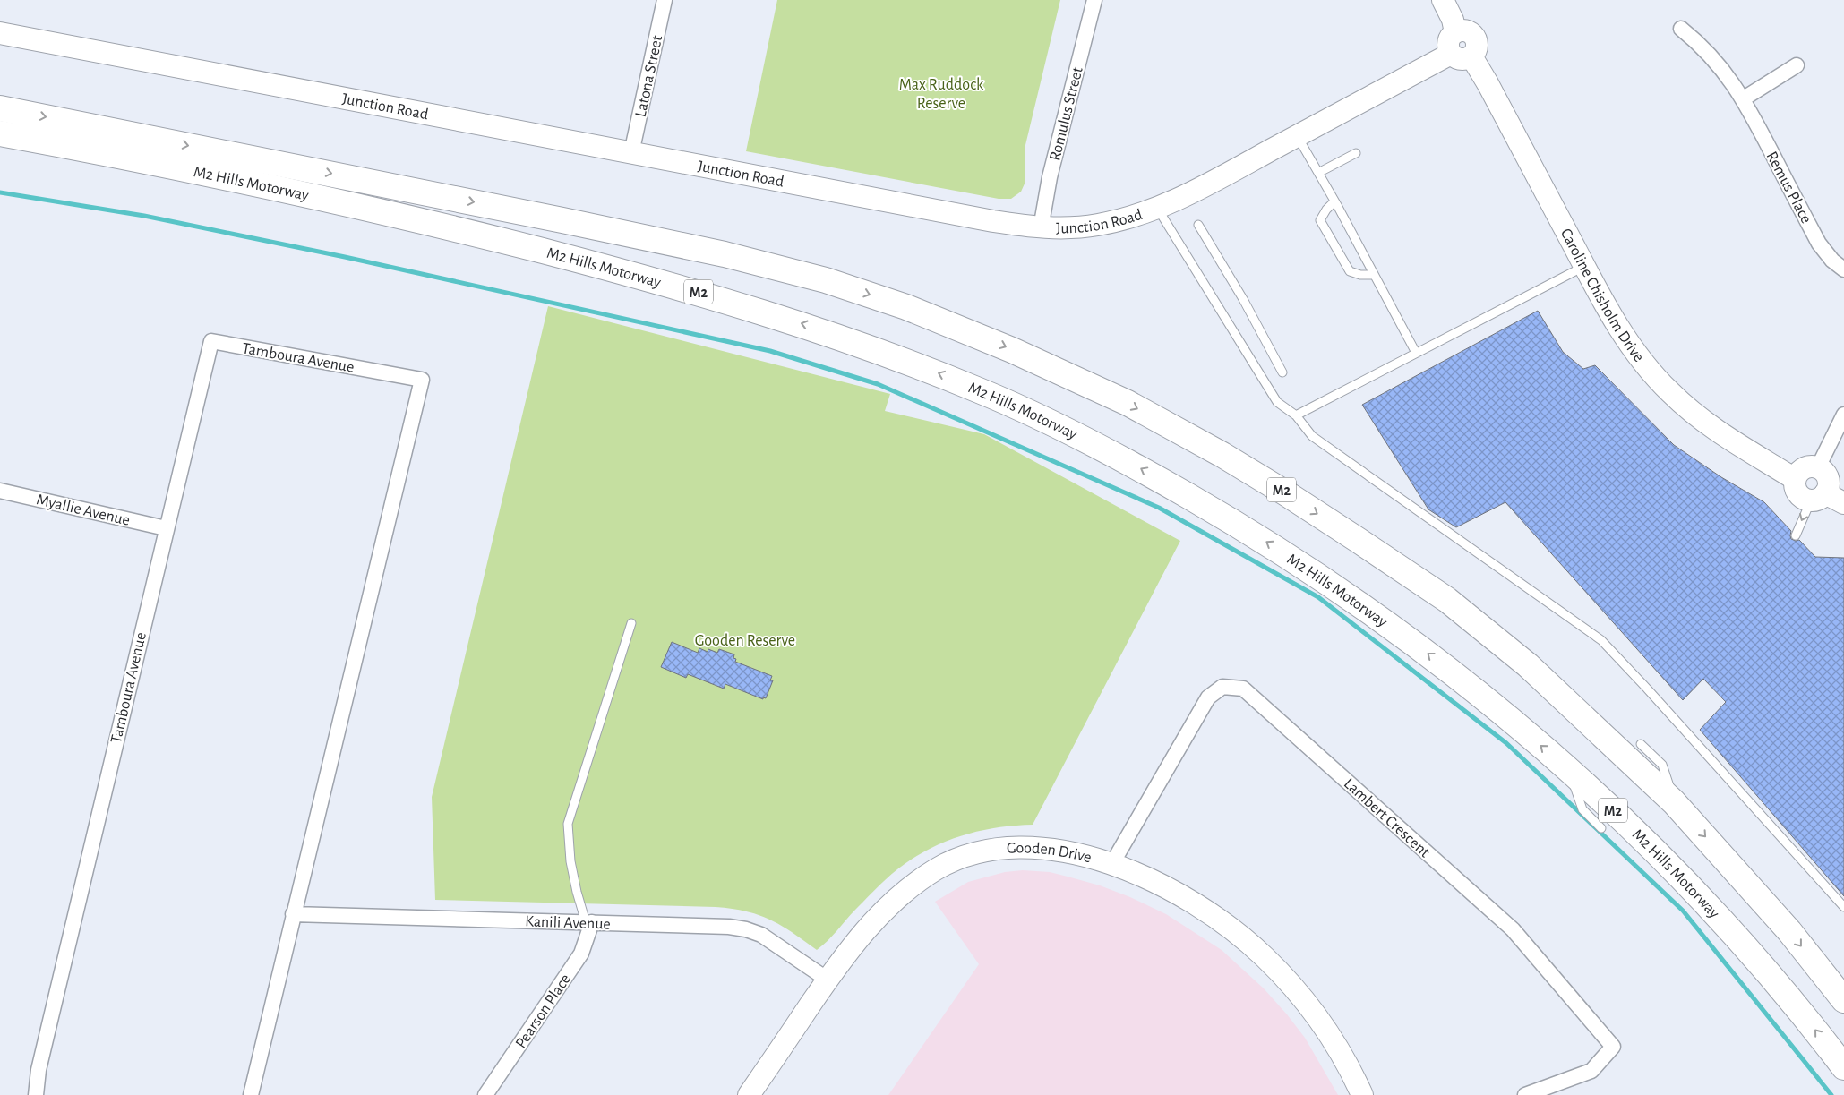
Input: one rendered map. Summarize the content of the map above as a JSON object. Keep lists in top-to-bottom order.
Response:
{
  "streets": {
    "highway": ["M2 Hills Motorway", "M2"],
    "street": [
      "Latona Street",
      "Junction Road",
      "Romulus Street",
      "Remus Place",
      "Caroline Chisholm Drive",
      "Tamboura Avenue",
      "Myallie Avenue",
      "Lambert Crescent",
      "Gooden Drive",
      "Kanili Avenue",
      "Pearson Place"
    ]
  },
  "crossings": [
    ["Latona Street", "Junction Road"],
    ["Junction Road", "Romulus Street"],
    ["Junction Road", "Caroline Chisholm Drive"],
    ["Tamboura Avenue", "Myallie Avenue"],
    ["Tamboura Avenue", "Kanili Avenue"],
    ["Lambert Crescent", "Gooden Drive"],
    ["Gooden Drive", "Kanili Avenue"],
    ["Kanili Avenue", "Pearson Place"]
  ],
  "parks": ["Max Ruddock Reserve", "Gooden Reserve"]
}
